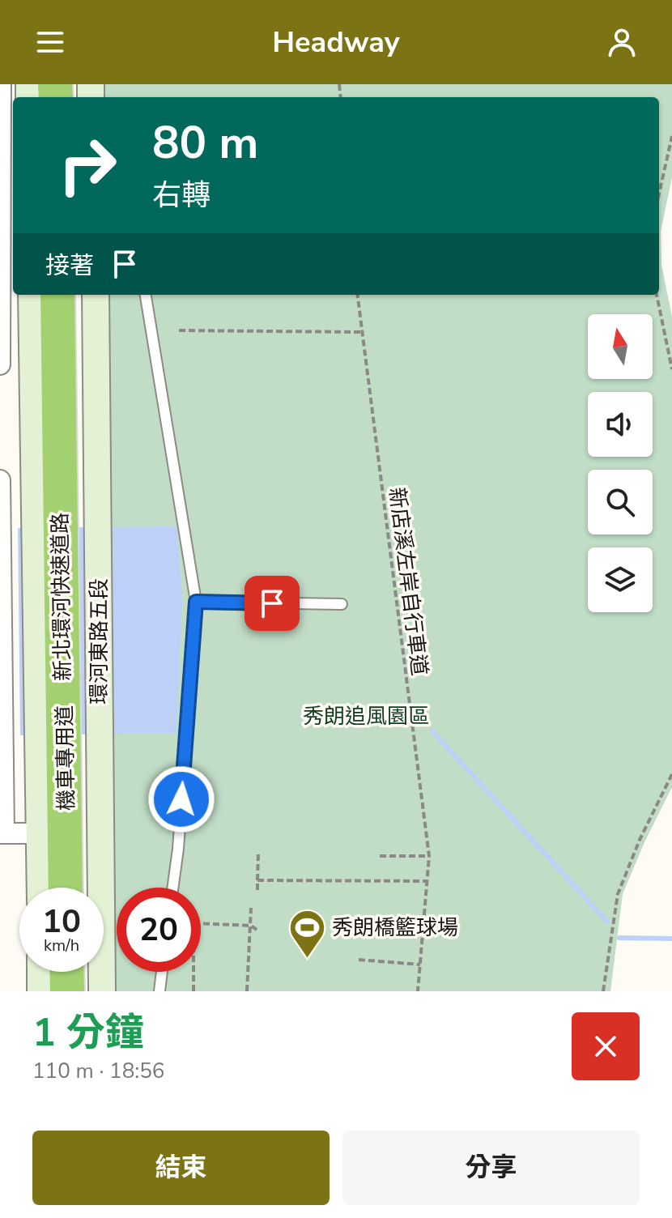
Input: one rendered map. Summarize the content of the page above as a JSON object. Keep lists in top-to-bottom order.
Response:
{
  "streets": {
    "highway": ["新北環河快速道路"],
    "street": ["環河東路五段", "機車專用道"],
    "path": ["新店溪左岸自行車道"]
  },
  "parks": ["秀朗追風園區"],
  "places": {
    "sports": ["秀朗橋籃球場"]
  },
  "north": "top",
  "page": {
    "header": "Headway",
    "turn": ["80 m", "右轉"],
    "then": "接著",
    "speed": "10 km/h",
    "limit": "20",
    "heading": ["1 分鐘", "110 m · 18:56"],
    "buttons": ["結束", "分享"]
  }
}
